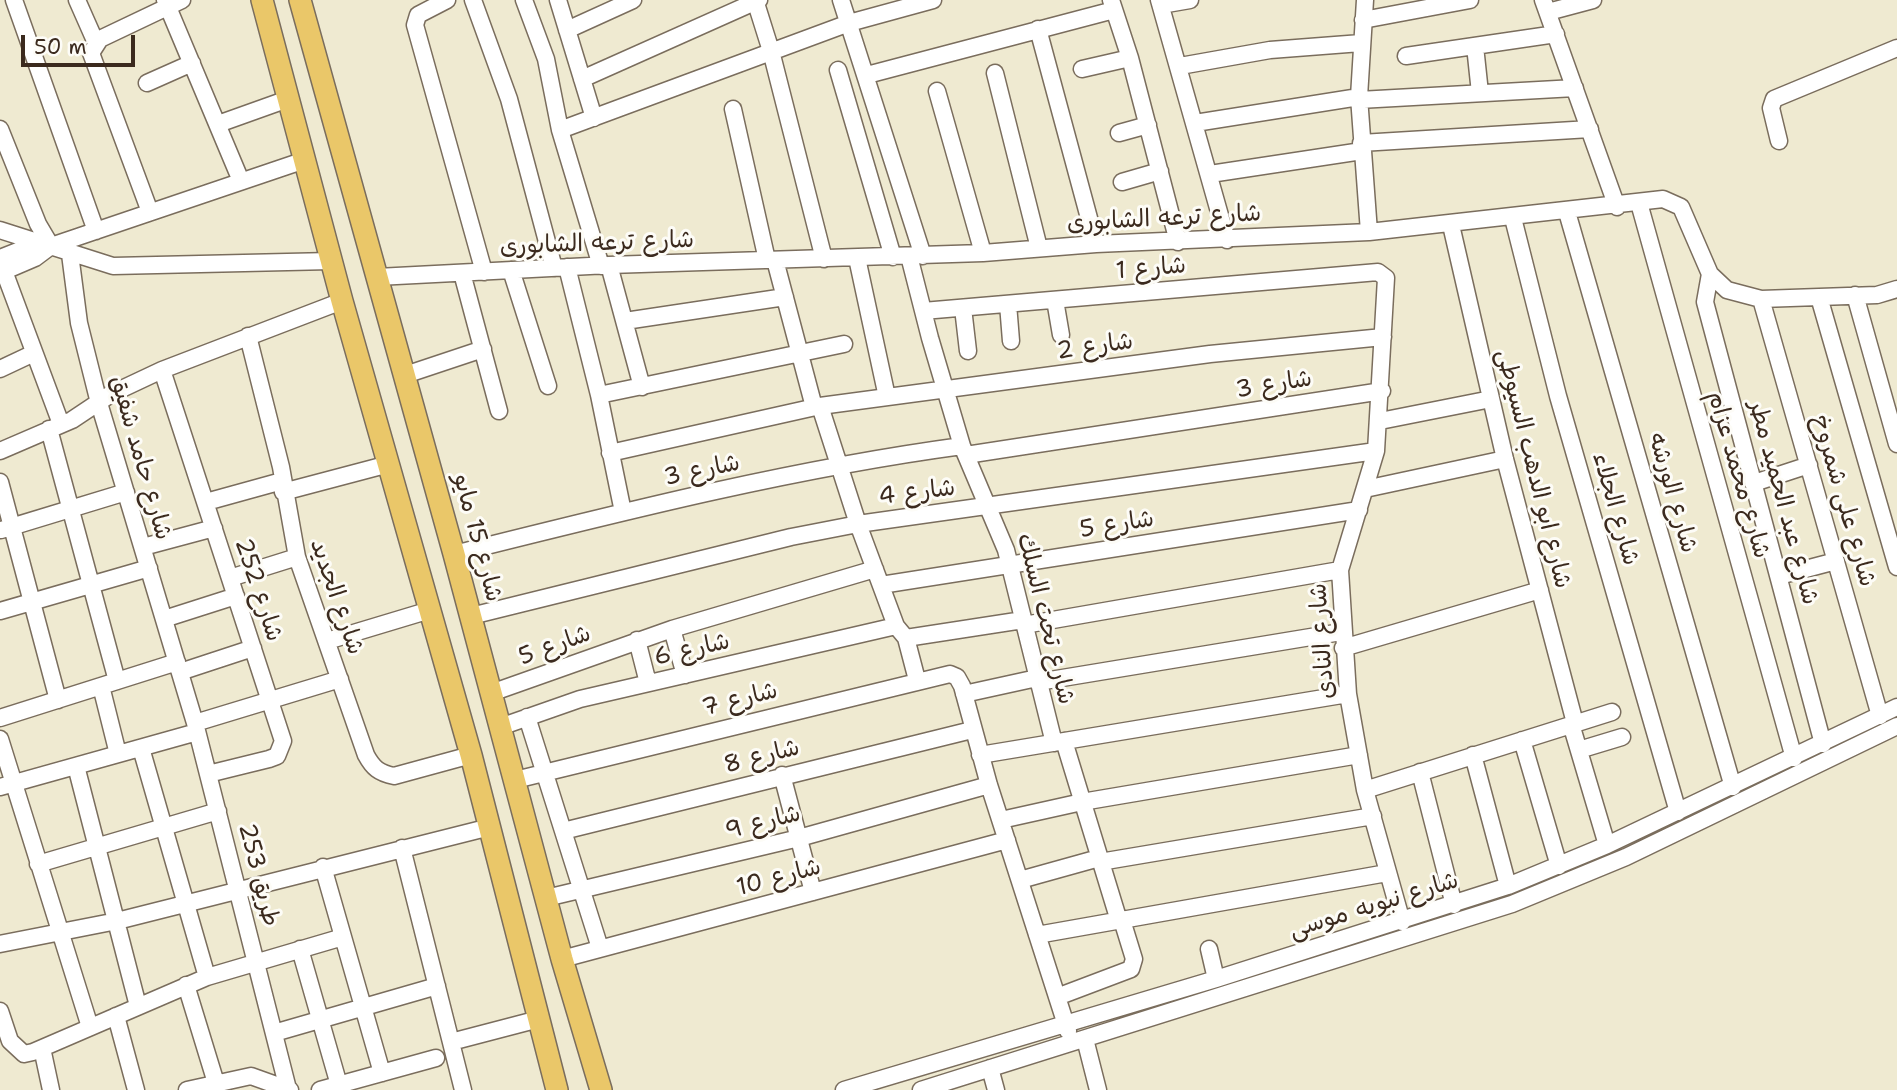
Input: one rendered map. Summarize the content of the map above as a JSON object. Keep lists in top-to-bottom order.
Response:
{
  "streets": {
    "main road": ["شارع 15 مايو"],
    "street": [
      "شارع ترعه الشابورى",
      "شارع 1",
      "شارع 2",
      "شارع 3",
      "شارع حامد شفيق",
      "شارع ابو الدهب السيوطى",
      "شارع محمد عزام",
      "شارع 4",
      "شارع الورشه",
      "شارع على شمروخ",
      "شارع عبد الحميد مطر",
      "شارع الجلاء",
      "شارع 5",
      "شارع 252",
      "شارع الجديد",
      "شارع تحت السلك",
      "شارع النادى",
      "شارع 6",
      "شارع 7",
      "شارع 8",
      "شارع 9",
      "طريق 253",
      "شارع 10",
      "شارع نبويه موسى"
    ]
  },
  "crossings": [
    ["شارع ترعه الشابورى", "شارع ابو الدهب السيوطى"],
    ["شارع ترعه الشابورى", "شارع محمد عزام"],
    ["شارع ترعه الشابورى", "شارع الورشه"],
    ["شارع ترعه الشابورى", "شارع عبد الحميد مطر"],
    ["شارع ترعه الشابورى", "شارع الجلاء"],
    ["شارع ترعه الشابورى", "شارع 15 مايو"],
    ["شارع ترعه الشابورى", "شارع تحت السلك"],
    ["شارع 1", "شارع تحت السلك"],
    ["شارع 1", "شارع النادى"],
    ["شارع 2", "شارع تحت السلك"],
    ["شارع 2", "شارع النادى"],
    ["شارع 3", "شارع 15 مايو"],
    ["شارع 3", "شارع تحت السلك"],
    ["شارع 3", "شارع النادى"],
    ["شارع حامد شفيق", "طريق 253"],
    ["شارع ابو الدهب السيوطى", "شارع نبويه موسى"],
    ["شارع محمد عزام", "شارع نبويه موسى"],
    ["شارع 4", "شارع 15 مايو"],
    ["شارع 4", "شارع تحت السلك"],
    ["شارع 4", "شارع النادى"],
    ["شارع الورشه", "شارع نبويه موسى"],
    ["شارع على شمروخ", "شارع نبويه موسى"],
    ["شارع عبد الحميد مطر", "شارع نبويه موسى"],
    ["شارع الجلاء", "شارع نبويه موسى"],
    ["شارع 5", "شارع 15 مايو"],
    ["شارع 5", "شارع تحت السلك"],
    ["شارع 5", "شارع النادى"],
    ["شارع 15 مايو", "شارع 6"],
    ["شارع 15 مايو", "شارع 7"],
    ["شارع 15 مايو", "شارع 9"],
    ["شارع 15 مايو", "شارع 10"],
    ["شارع 252", "طريق 253"],
    ["شارع تحت السلك", "شارع 6"],
    ["شارع النادى", "شارع 6"],
    ["شارع النادى", "شارع نبويه موسى"]
  ],
  "scale_bar": "50 m"
}
